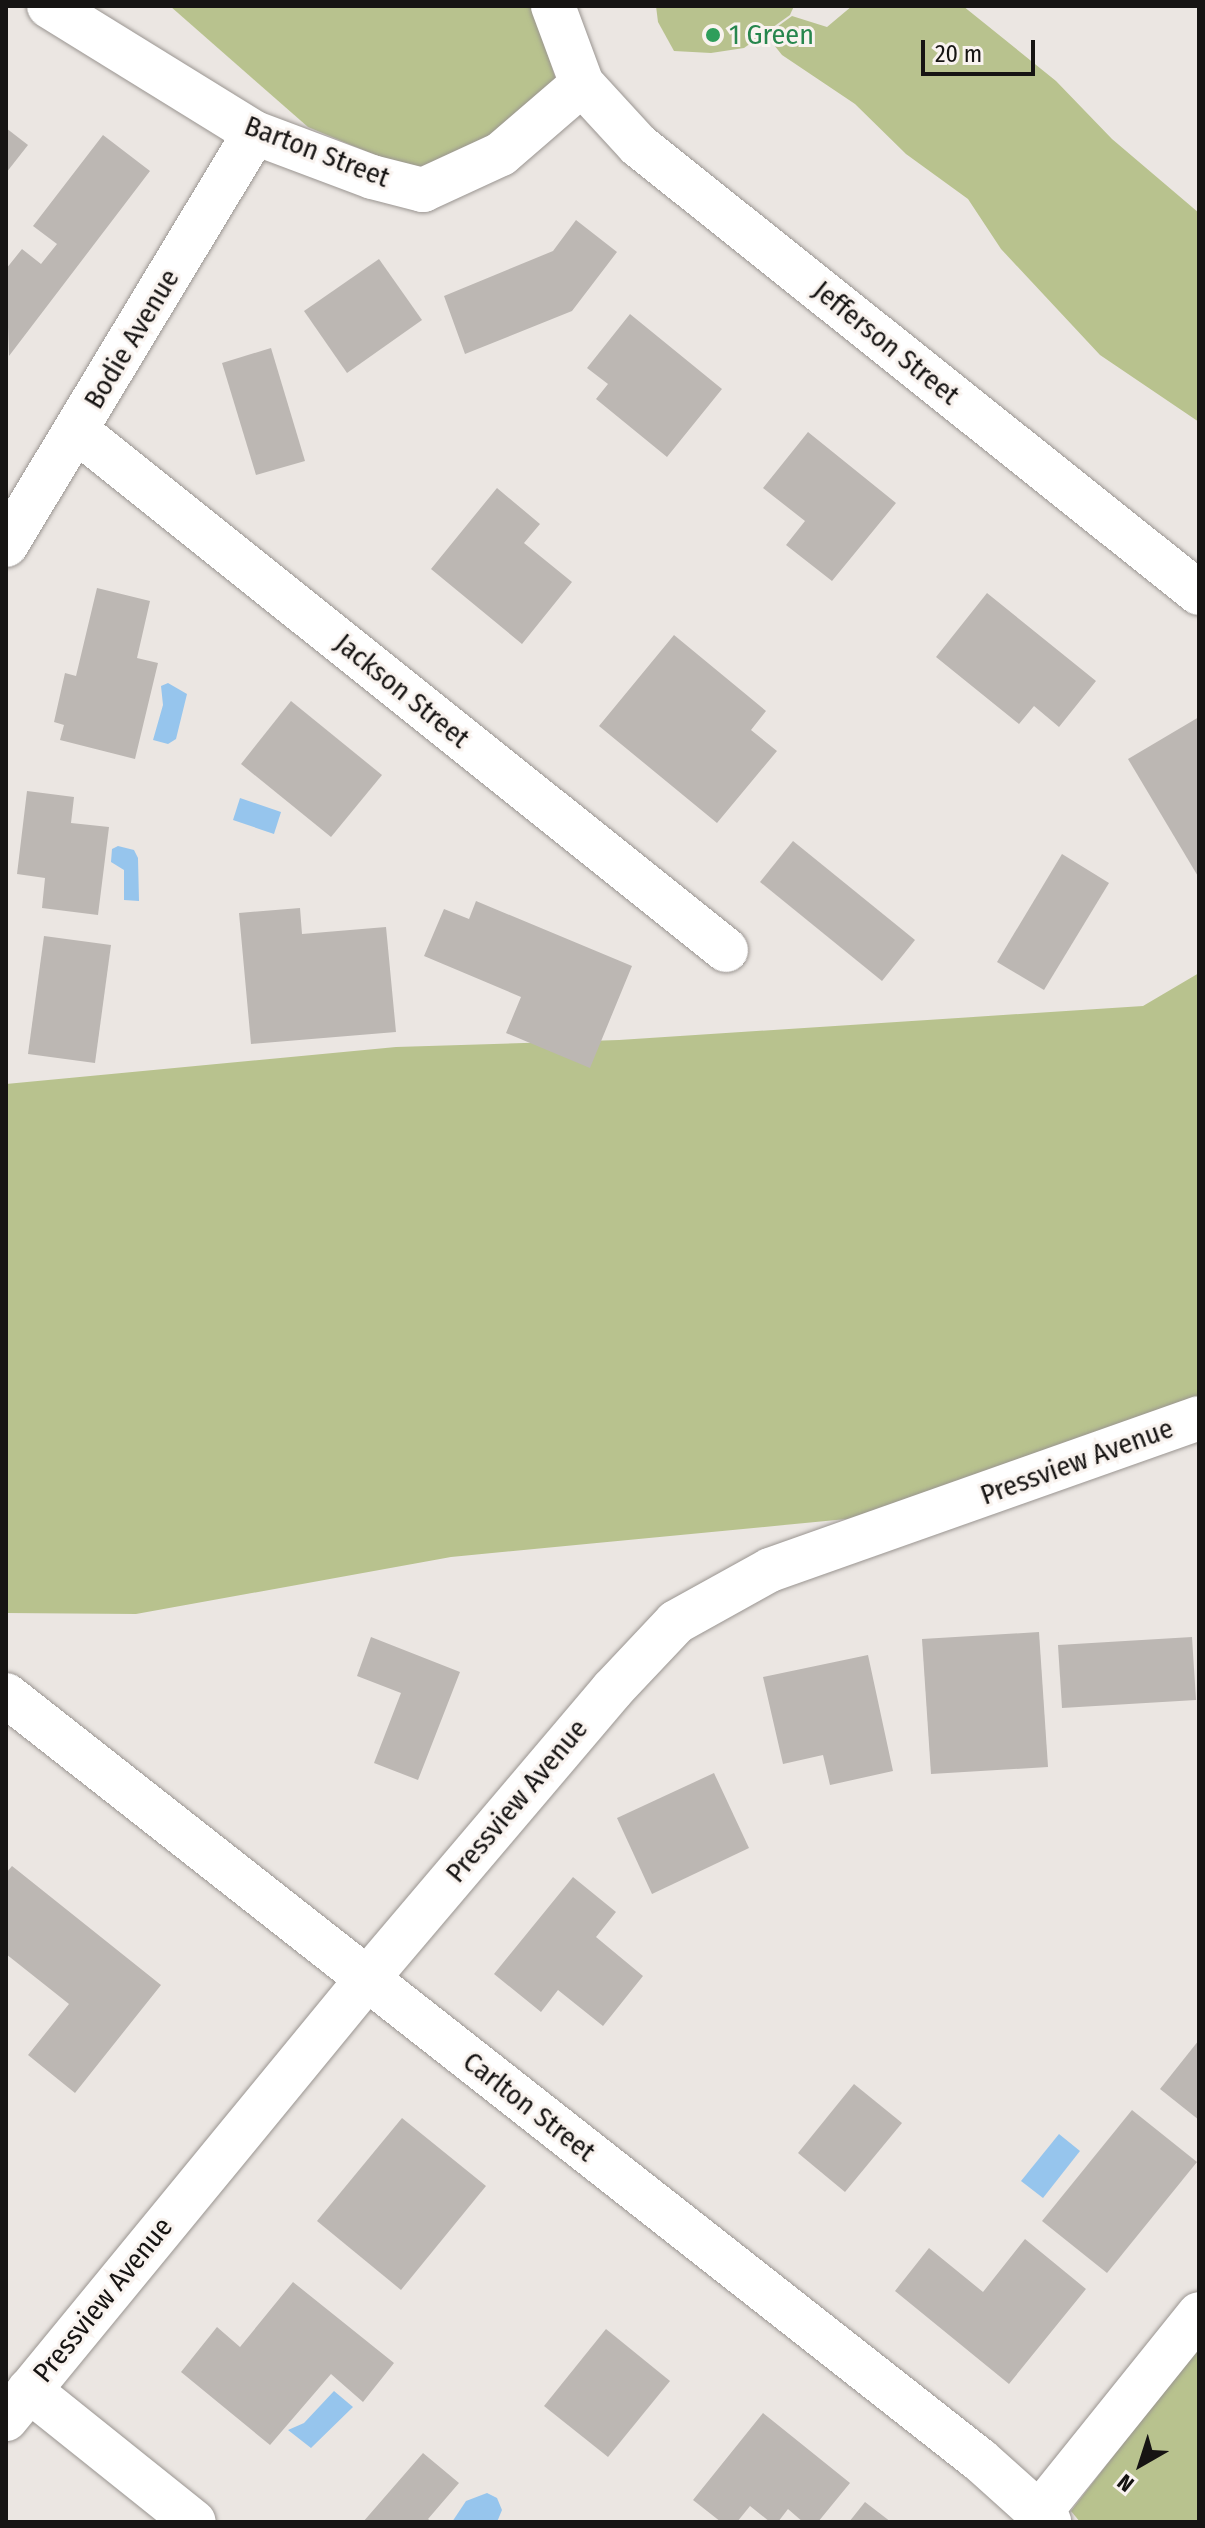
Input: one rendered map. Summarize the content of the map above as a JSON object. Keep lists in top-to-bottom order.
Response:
{
  "streets": {
    "street": [
      "Barton Street",
      "Bodie Avenue",
      "Jefferson Street",
      "Jackson Street",
      "Pressview Avenue",
      "Carlton Street"
    ]
  },
  "crossings": [
    ["Barton Street", "Bodie Avenue"],
    ["Barton Street", "Jefferson Street"],
    ["Bodie Avenue", "Jackson Street"],
    ["Pressview Avenue", "Carlton Street"]
  ],
  "places": ["1 Green"],
  "scale_bar": "20 m",
  "north": "bottom left"
}
